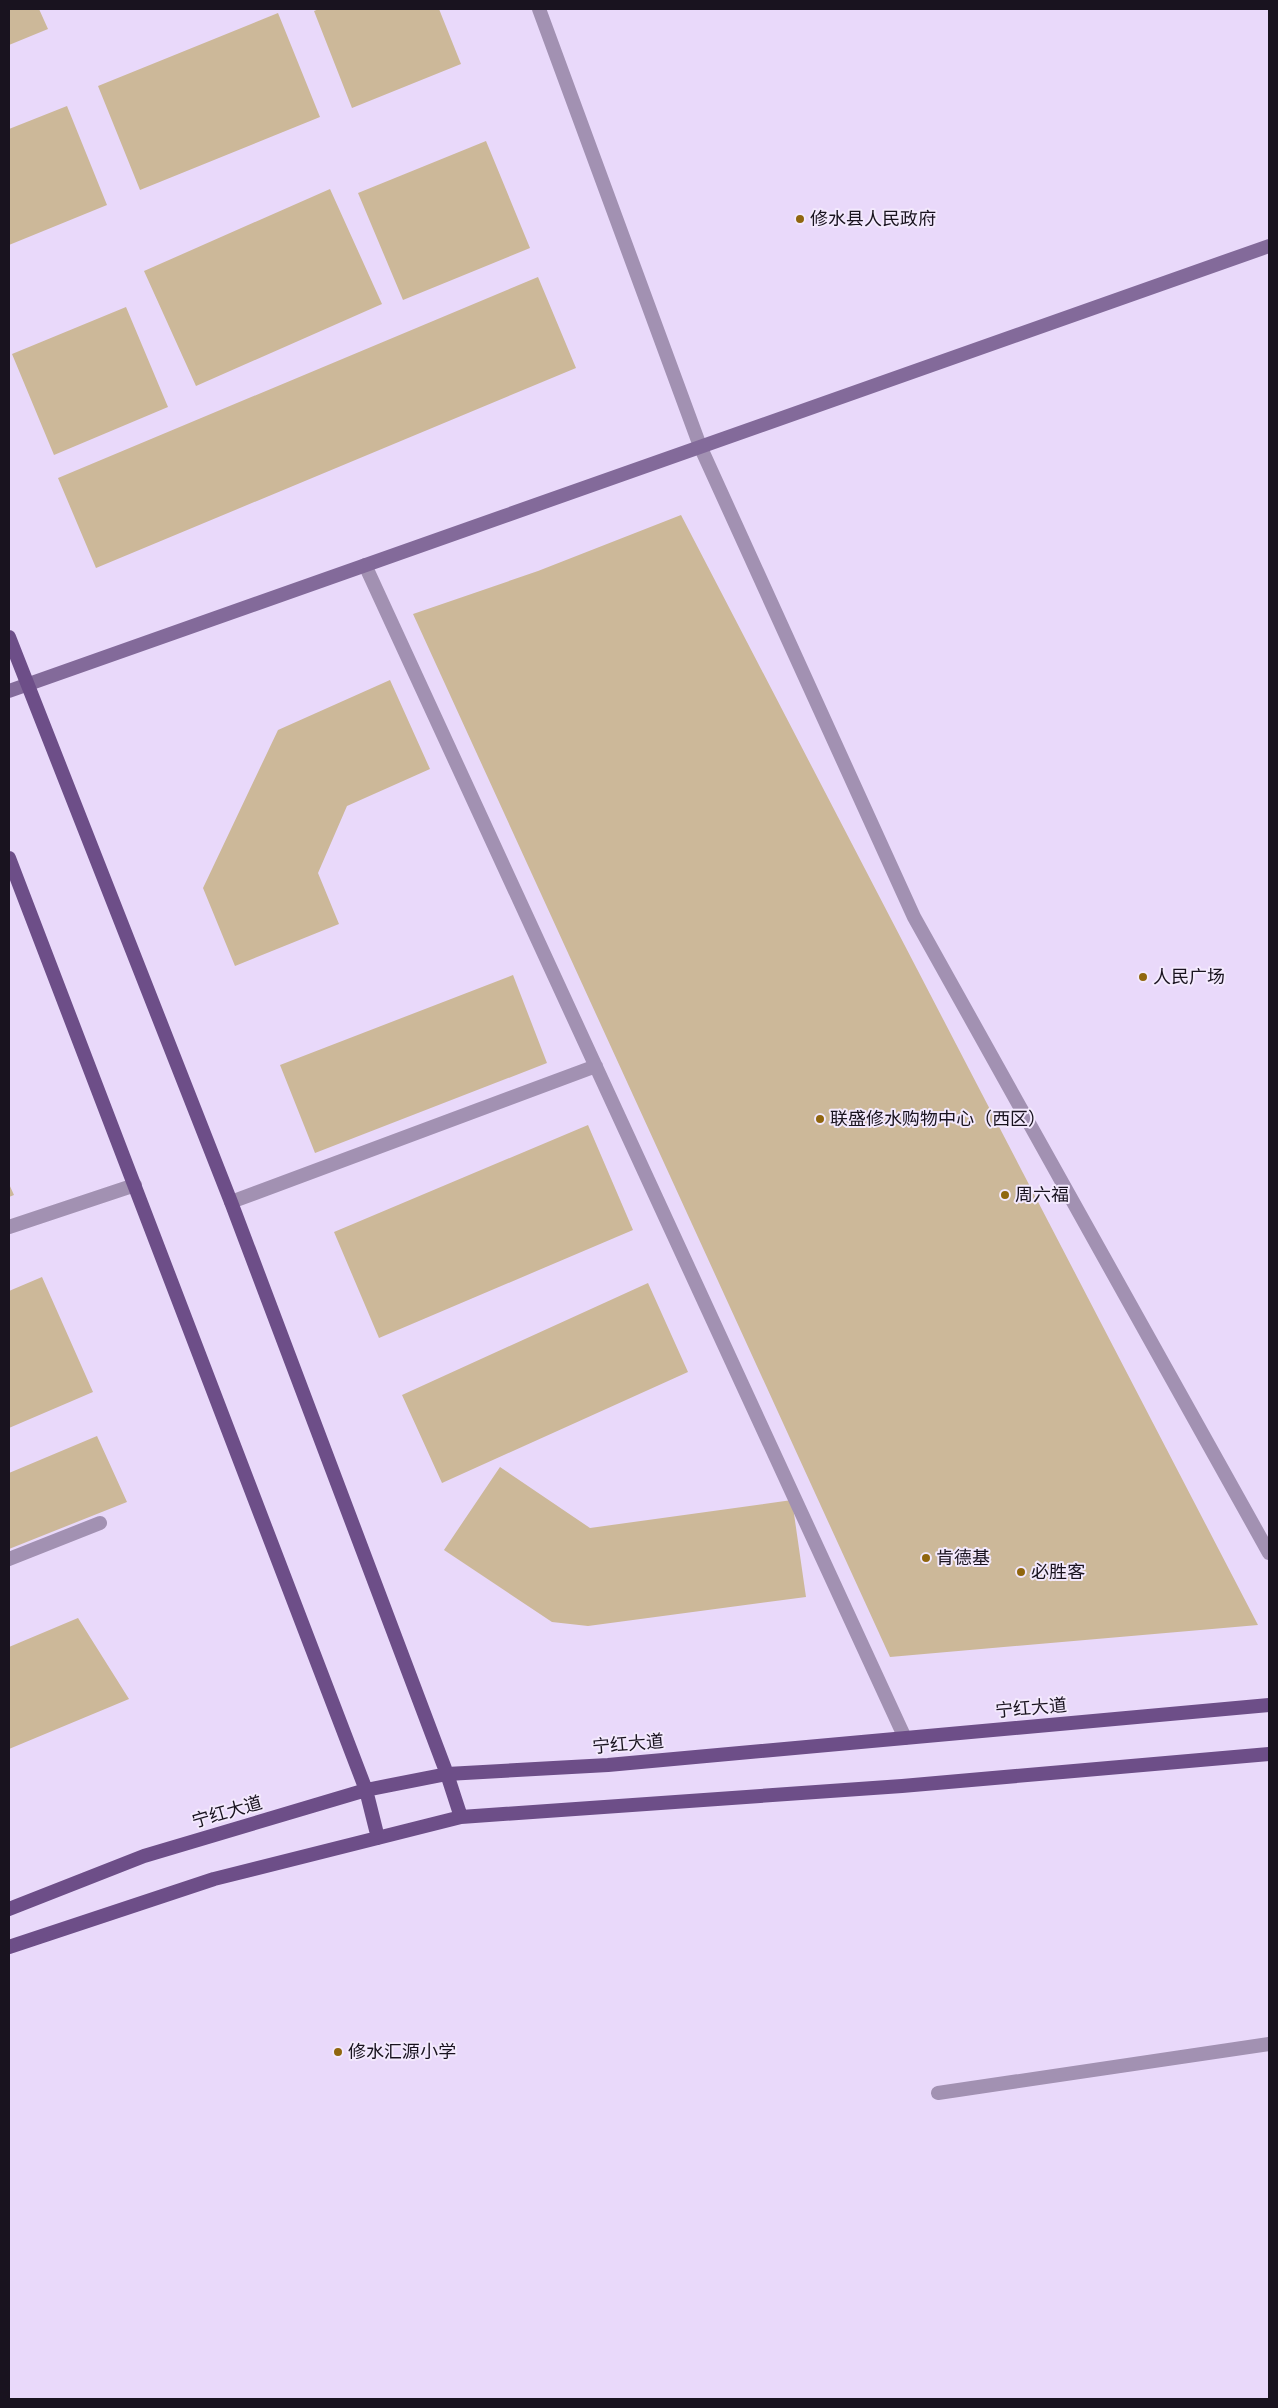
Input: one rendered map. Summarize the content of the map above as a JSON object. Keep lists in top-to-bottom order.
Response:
{
  "streets": {
    "main road": ["宁红大道"]
  },
  "places": [
    "修水县人民政府",
    "人民广场",
    "联盛修水购物中心（西区）",
    "周六福",
    "肯德基",
    "必胜客",
    "修水汇源小学"
  ]
}
